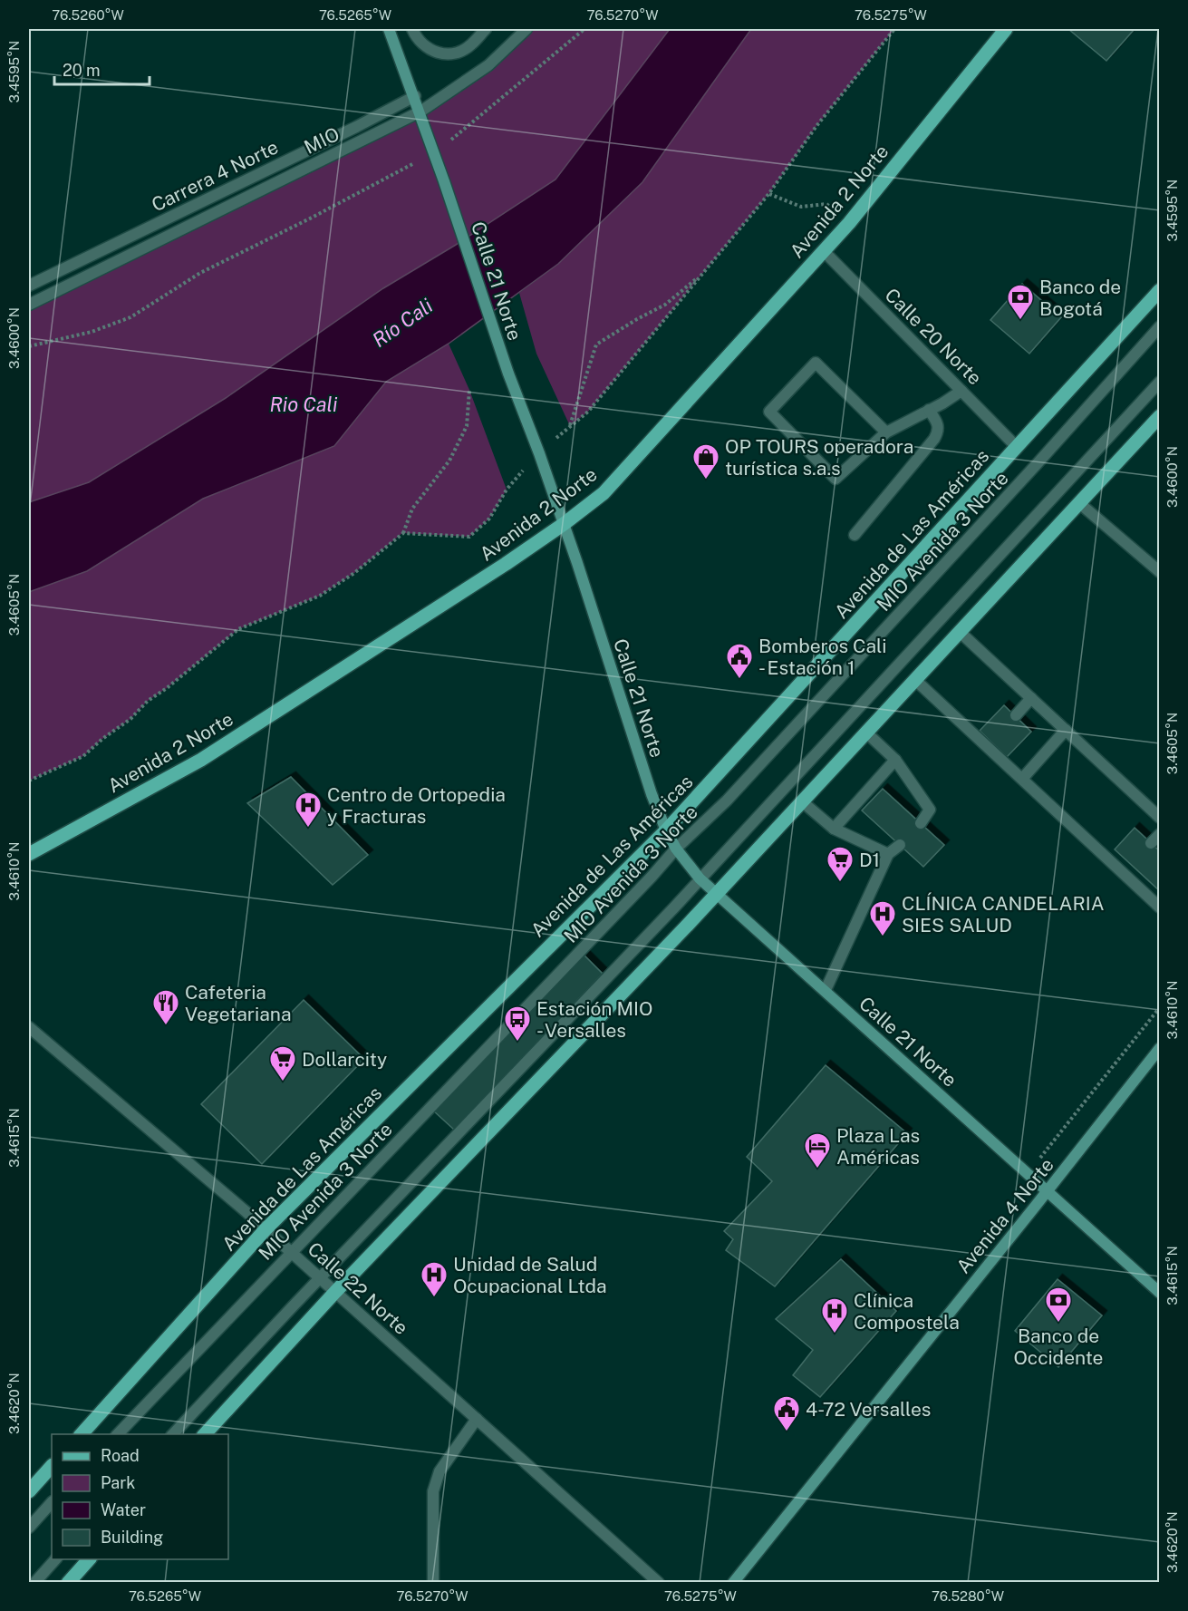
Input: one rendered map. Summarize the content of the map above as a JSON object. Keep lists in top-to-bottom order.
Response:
{
  "streets": {
    "main road": [
      "Avenida 2 Norte",
      "Calle 21 Norte",
      "Avenida de Las Américas",
      "Avenida 4 Norte"
    ],
    "street": [
      "MIO",
      "Carrera 4 Norte",
      "Calle 20 Norte",
      "MIO Avenida 3 Norte",
      "Calle 22 Norte"
    ]
  },
  "crossings": [
    ["MIO", "Calle 21 Norte"],
    ["Carrera 4 Norte", "Calle 21 Norte"],
    ["Avenida 2 Norte", "Calle 21 Norte"],
    ["Avenida 2 Norte", "Calle 20 Norte"],
    ["Calle 21 Norte", "Avenida de Las Américas"],
    ["Calle 21 Norte", "MIO Avenida 3 Norte"],
    ["Calle 21 Norte", "Avenida 4 Norte"],
    ["Calle 20 Norte", "Avenida de Las Américas"],
    ["Avenida de Las Américas", "Calle 22 Norte"],
    ["MIO Avenida 3 Norte", "Calle 22 Norte"]
  ],
  "water": ["Río Cali", "Rio Cali"],
  "places": {
    "bank": ["Banco de Bogotá", "Banco de Occidente"],
    "shop": ["OP TOURS operadora turística s.a.s"],
    "public building": ["Bomberos Cali - Estación 1", "4-72 Versalles"],
    "hospital": [
      "Centro de Ortopedia y Fracturas",
      "CLÍNICA CANDELARIA SIES SALUD",
      "Unidad de Salud Ocupacional Ltda",
      "Clínica Compostela"
    ],
    "supermarket": ["D1", "Dollarcity"],
    "restaurant": ["Cafeteria Vegetariana"],
    "bus stop": ["Estación MIO - Versalles"],
    "hotel": ["Plaza Las Américas"]
  },
  "legend": [
    "Road",
    "Park",
    "Water",
    "Building"
  ],
  "scale_bar": "20 m",
  "coordinates": [
    "76.5260°W",
    "76.5265°W",
    "76.5270°W",
    "76.5275°W",
    "3.4595°N",
    "3.4600°N",
    "3.4605°N",
    "3.4610°N",
    "3.4615°N",
    "3.4620°N",
    "76.5280°W"
  ]
}
